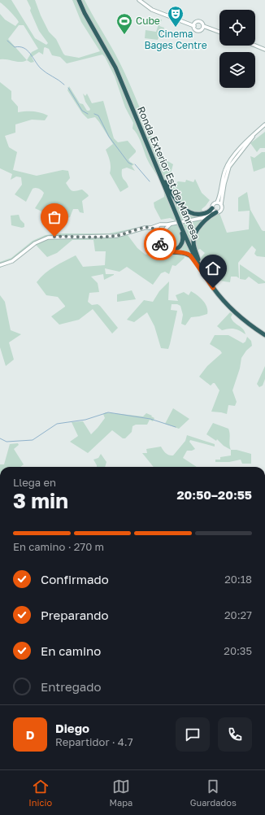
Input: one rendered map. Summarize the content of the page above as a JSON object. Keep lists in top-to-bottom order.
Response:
{
  "streets": {
    "highway": ["Ronda Exterior Est de Manresa"]
  },
  "places": {
    "theatre": ["Cinema Bages Centre"],
    "sports": ["Cube"]
  },
  "page": {
    "heading": ["3 min", "Llega en", "20:50–20:55"],
    "panel": ["Diego", "Repartidor · 4.7"],
    "bar": "En camino · 270 m",
    "list": [
      ["Confirmado", "20:18"],
      ["Preparando", "20:27"],
      ["En camino", "20:35"],
      "Entregado"
    ],
    "round": "D",
    "tabs": ["Inicio", "Mapa", "Guardados"]
  }
}
